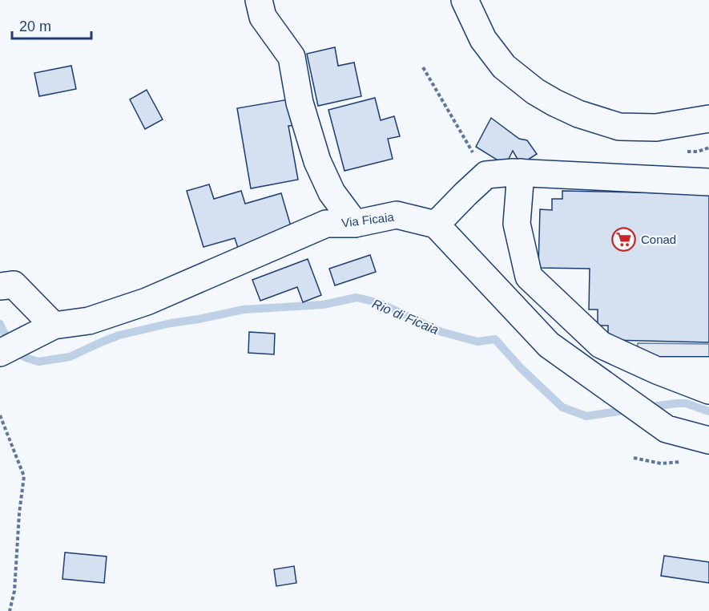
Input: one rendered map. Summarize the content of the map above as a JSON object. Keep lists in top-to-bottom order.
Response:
{
  "streets": {
    "main road": ["Via Ficaia"]
  },
  "water": ["Rio di Ficaia"],
  "places": {
    "supermarket": ["Conad"]
  },
  "scale_bar": "20 m"
}
